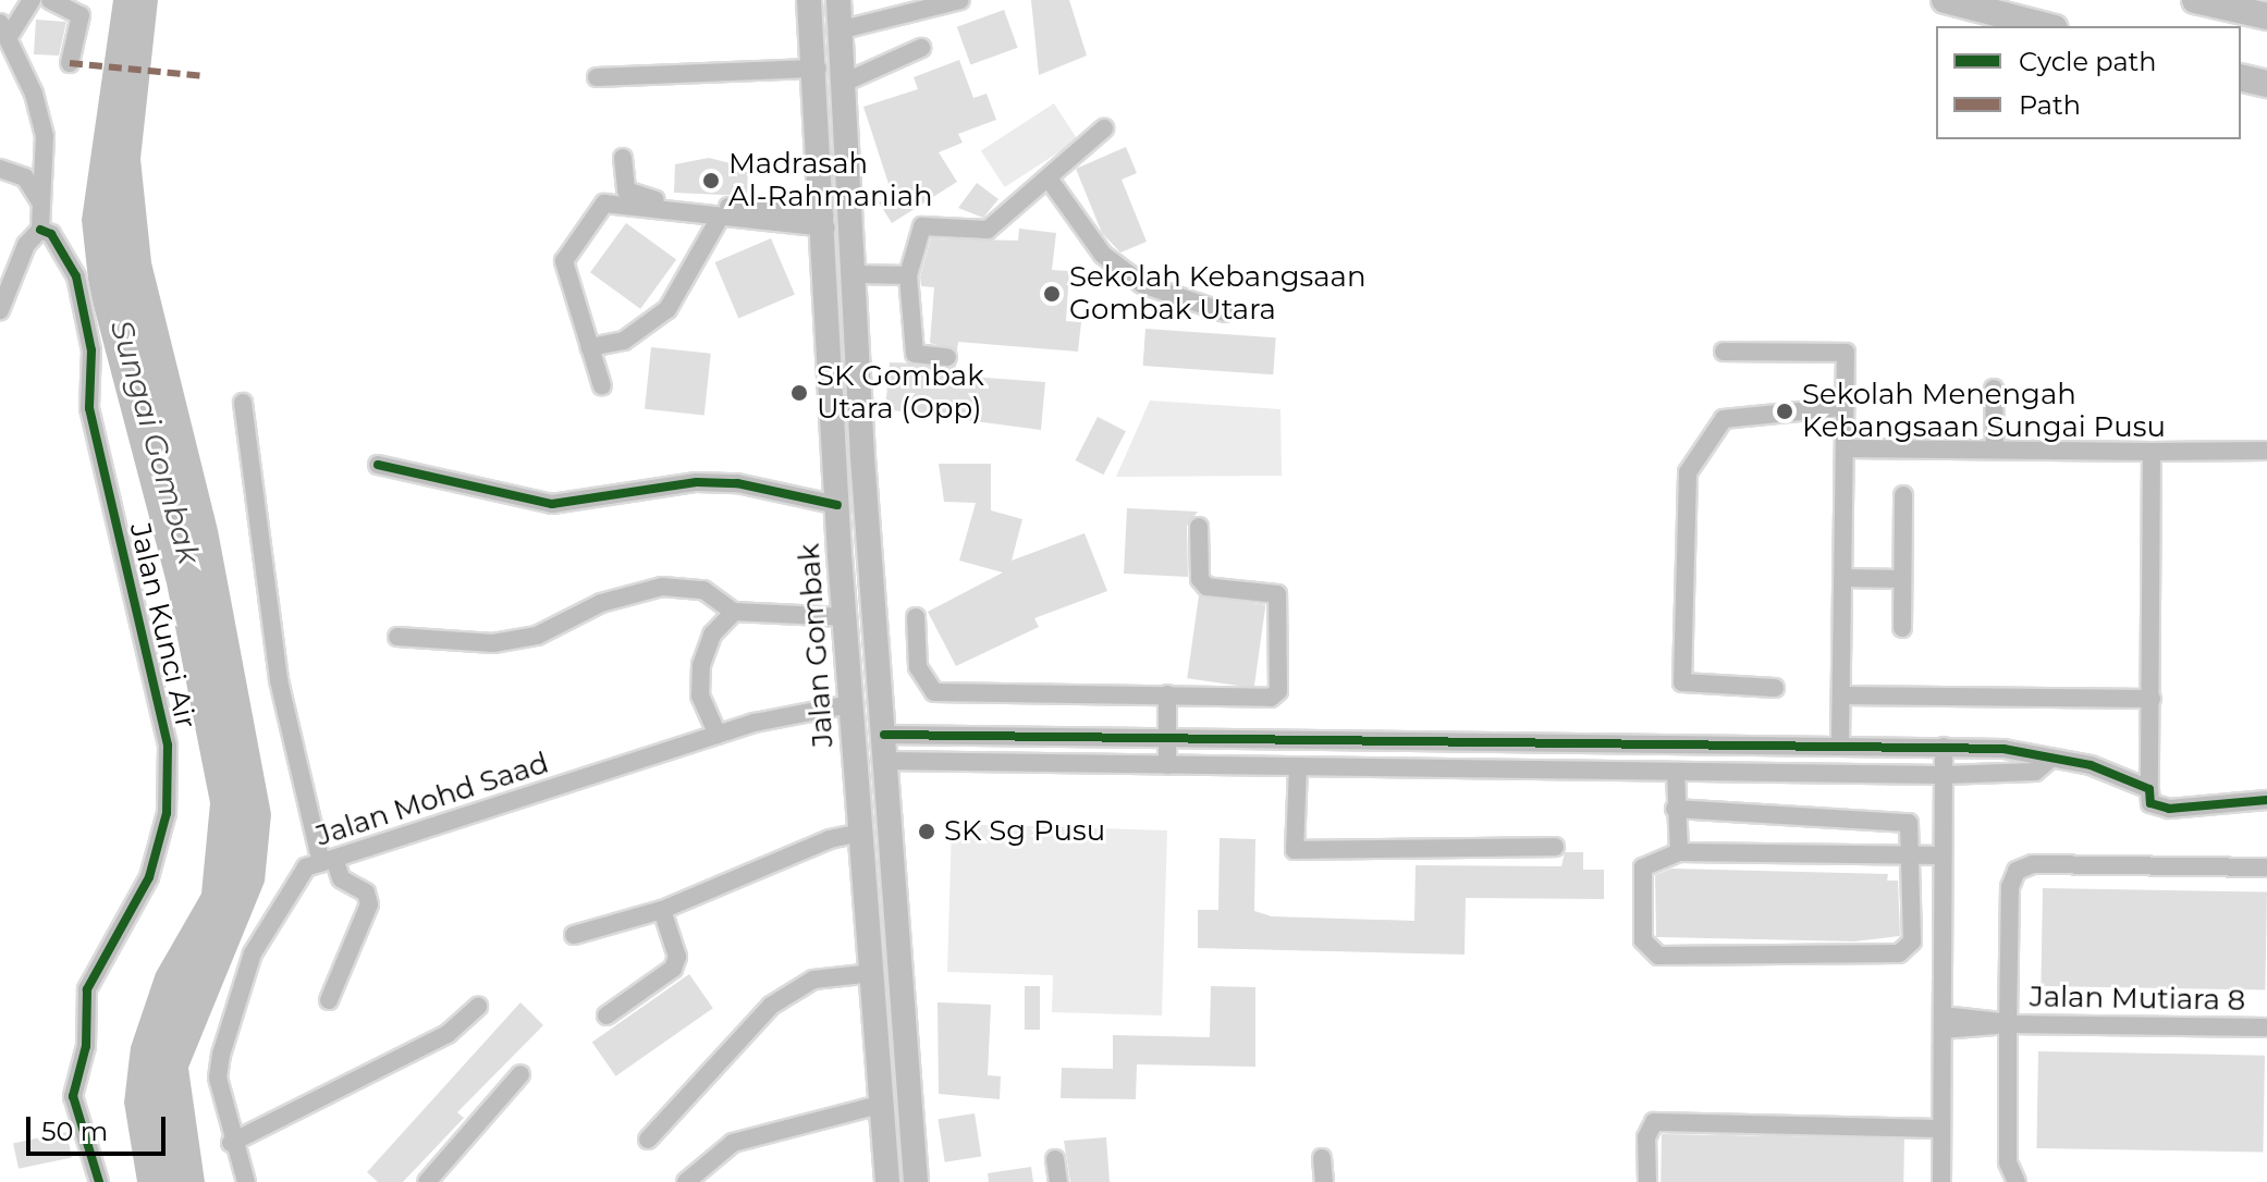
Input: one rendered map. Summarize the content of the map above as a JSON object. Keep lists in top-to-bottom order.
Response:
{
  "streets": {
    "main road": ["Jalan Gombak"],
    "street": ["Jalan Kunci Air", "Jalan Mohd Saad", "Jalan Mutiara 8"]
  },
  "crossings": [
    ["Jalan Gombak", "Jalan Mohd Saad"]
  ],
  "water": ["Sungai Gombak"],
  "places": [
    "Madrasah Al-Rahmaniah",
    "Sekolah Kebangsaan Gombak Utara",
    "SK Gombak Utara (Opp)",
    "Sekolah Menengah Kebangsaan Sungai Pusu",
    "SK Sg Pusu"
  ],
  "legend": ["Cycle path", "Path"],
  "scale_bar": "50 m"
}
